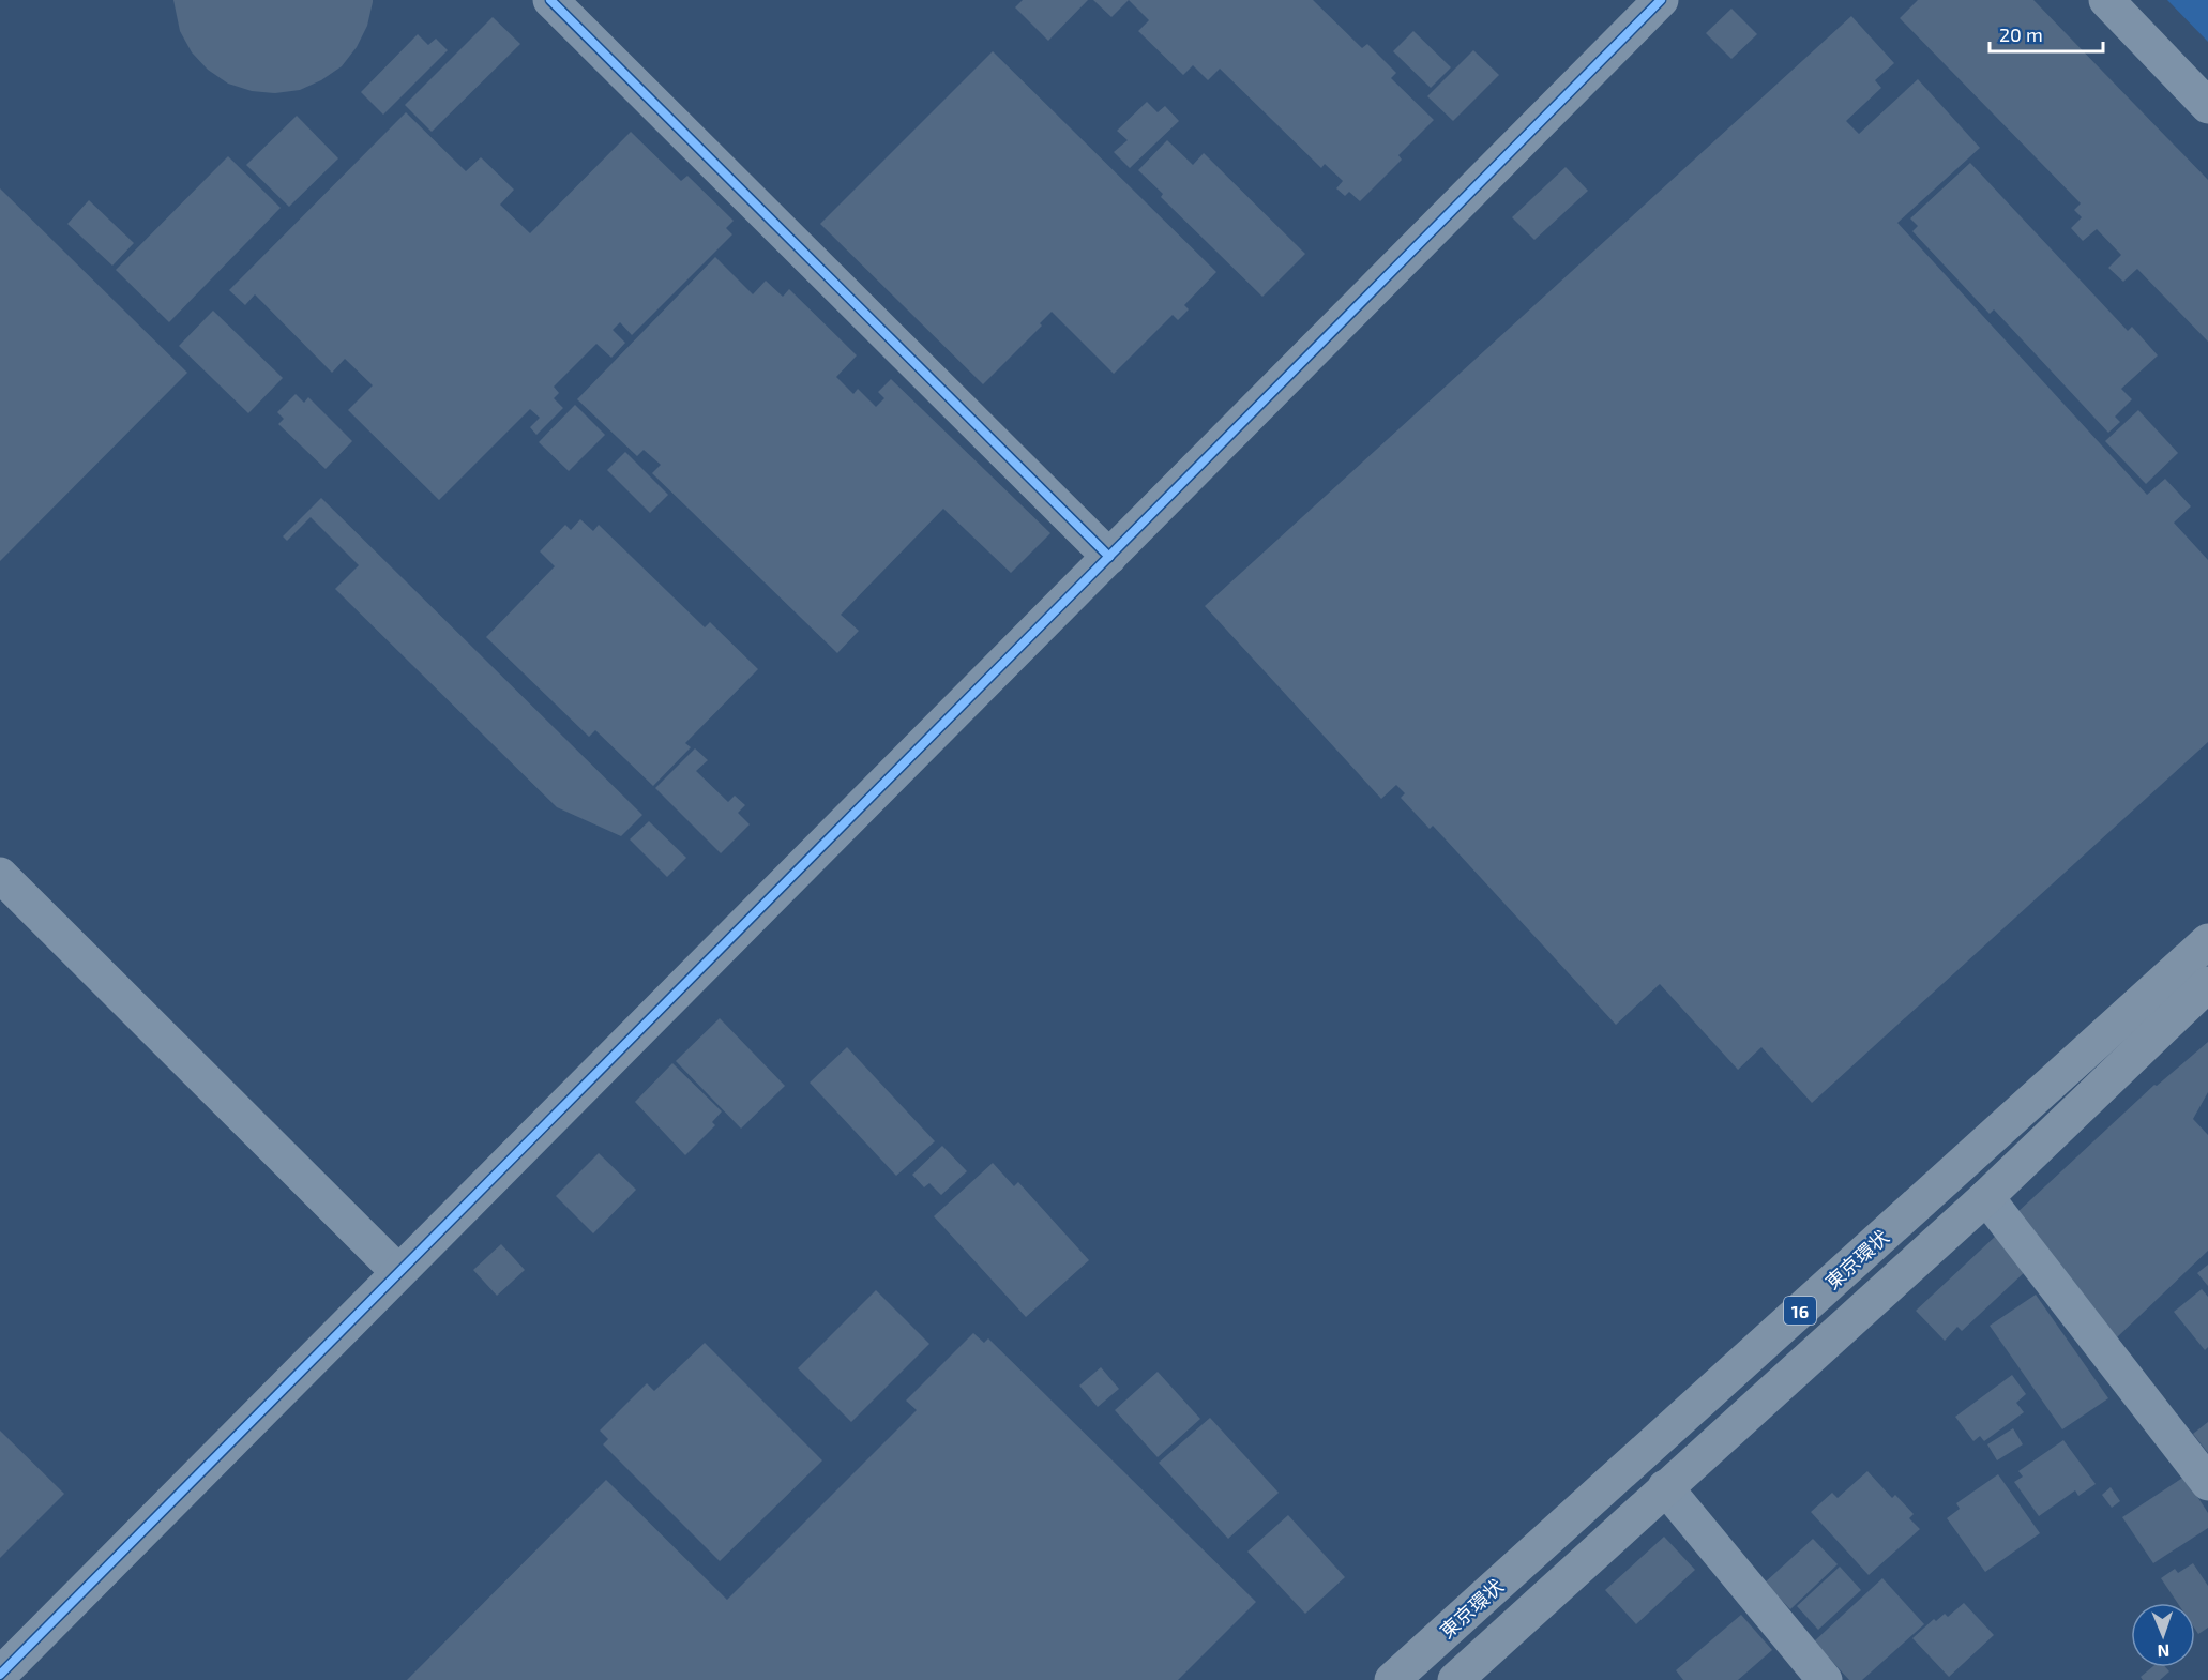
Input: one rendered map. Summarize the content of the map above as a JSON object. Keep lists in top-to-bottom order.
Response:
{
  "streets": {
    "highway": ["東京環状", "16"]
  },
  "scale_bar": "20 m",
  "north": "bottom"
}
